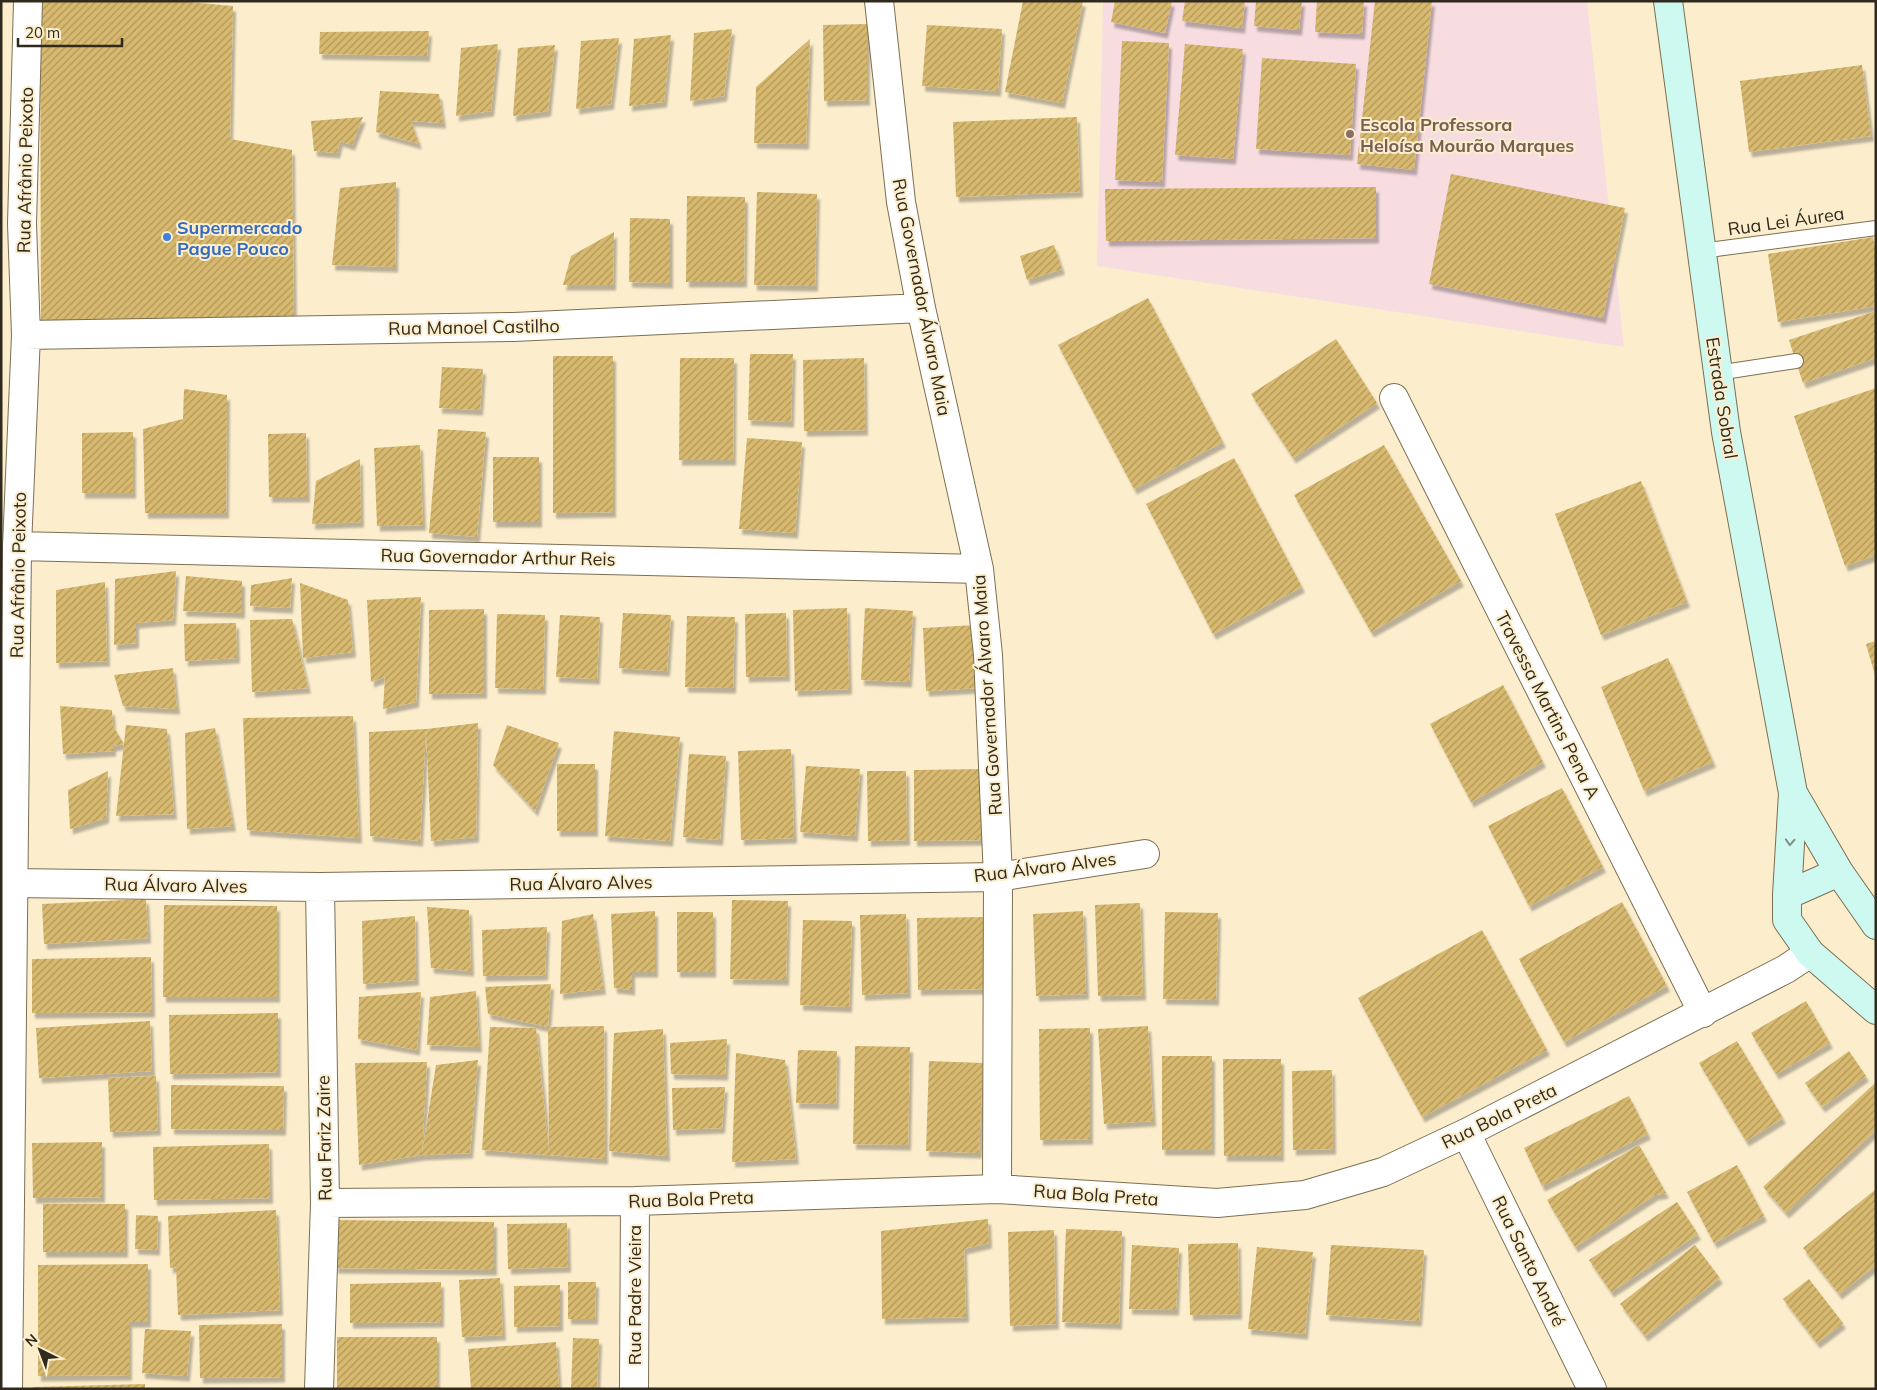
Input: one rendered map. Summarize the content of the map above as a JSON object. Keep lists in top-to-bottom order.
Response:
{
  "streets": {
    "street": [
      "Rua Afrânio Peixoto",
      "Rua Governador Álvaro Maia",
      "Rua Manoel Castilho",
      "Estrada Sobral",
      "Rua Governador Arthur Reis",
      "Travessa Martins Pena A",
      "Rua Álvaro Alves",
      "Rua Bola Preta",
      "Rua Fariz Zaire",
      "Rua Santo André",
      "Rua Padre Vieira"
    ],
    "lane": ["Rua Lei Áurea"]
  },
  "crossings": [
    ["Rua Afrânio Peixoto", "Rua Manoel Castilho"],
    ["Rua Afrânio Peixoto", "Rua Governador Arthur Reis"],
    ["Rua Afrânio Peixoto", "Rua Álvaro Alves"],
    ["Rua Lei Áurea", "Estrada Sobral"],
    ["Rua Governador Álvaro Maia", "Rua Manoel Castilho"],
    ["Rua Governador Álvaro Maia", "Rua Governador Arthur Reis"],
    ["Rua Governador Álvaro Maia", "Rua Álvaro Alves"],
    ["Rua Governador Álvaro Maia", "Rua Bola Preta"],
    ["Estrada Sobral", "Rua Bola Preta"],
    ["Travessa Martins Pena A", "Rua Bola Preta"],
    ["Rua Álvaro Alves", "Rua Fariz Zaire"],
    ["Rua Bola Preta", "Rua Fariz Zaire"],
    ["Rua Bola Preta", "Rua Santo André"],
    ["Rua Bola Preta", "Rua Padre Vieira"]
  ],
  "places": ["Escola Professora Heloísa Mourão Marques", "Supermercado Pague Pouco"],
  "scale_bar": "20 m",
  "north": "top left"
}
